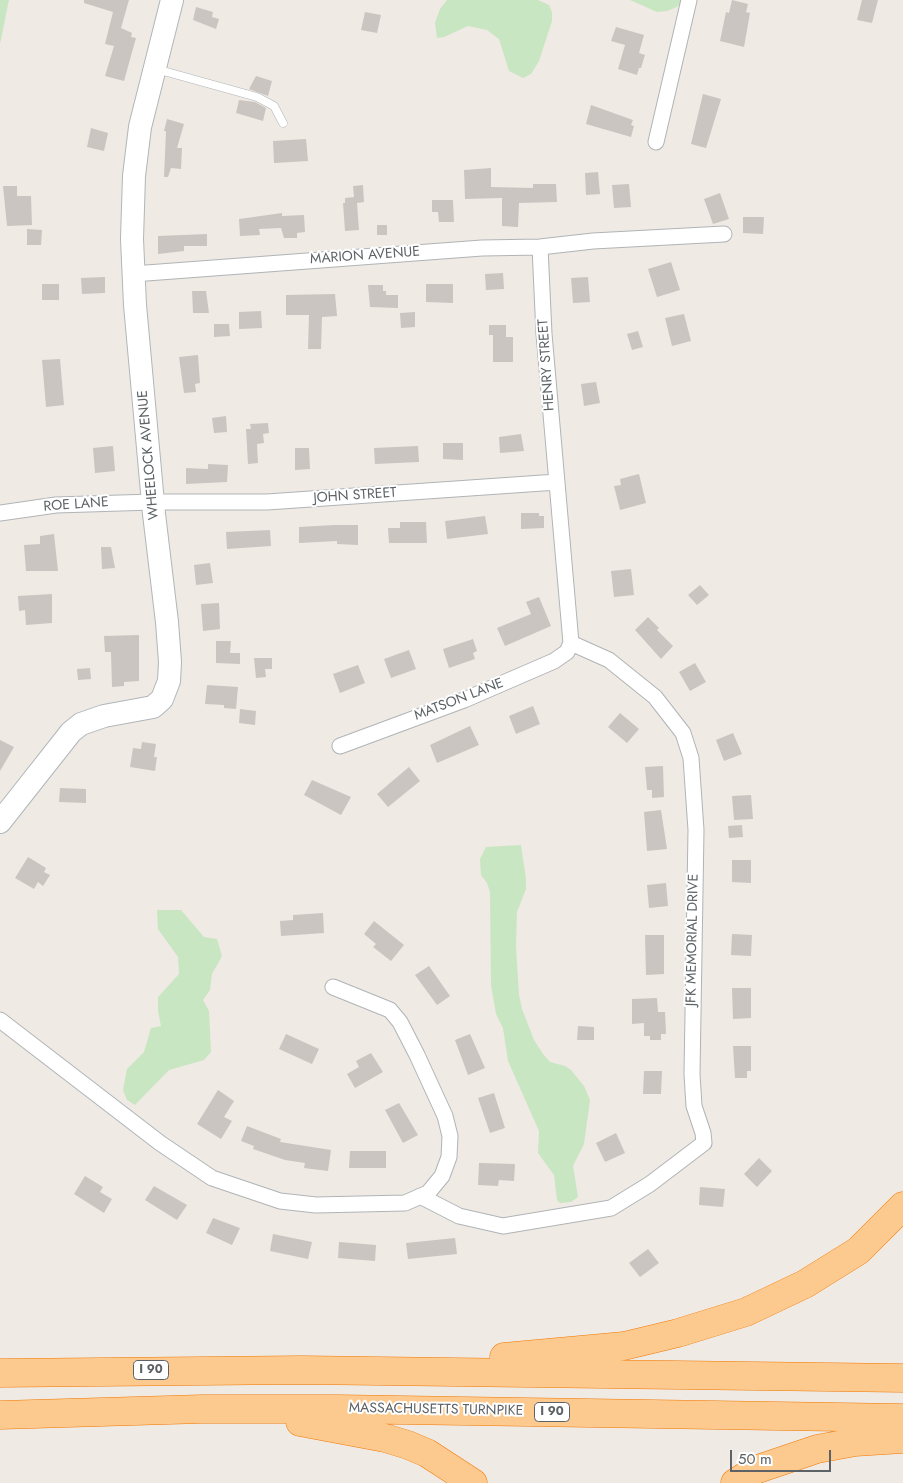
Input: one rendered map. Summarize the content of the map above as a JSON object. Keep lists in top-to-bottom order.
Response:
{
  "streets": {
    "highway": ["I 90", "MASSACHUSETTS TURNPIKE"],
    "street": [
      "MARION AVENUE",
      "HENRY STREET",
      "WHEELOCK AVENUE",
      "JOHN STREET",
      "ROE LANE",
      "MATSON LANE",
      "JFK MEMORIAL DRIVE"
    ]
  },
  "crossings": [
    ["MARION AVENUE", "HENRY STREET"],
    ["MARION AVENUE", "WHEELOCK AVENUE"],
    ["HENRY STREET", "JOHN STREET"],
    ["WHEELOCK AVENUE", "JOHN STREET"],
    ["WHEELOCK AVENUE", "ROE LANE"],
    ["JOHN STREET", "ROE LANE"],
    ["MATSON LANE", "JFK MEMORIAL DRIVE"]
  ],
  "scale_bar": "50 m"
}
